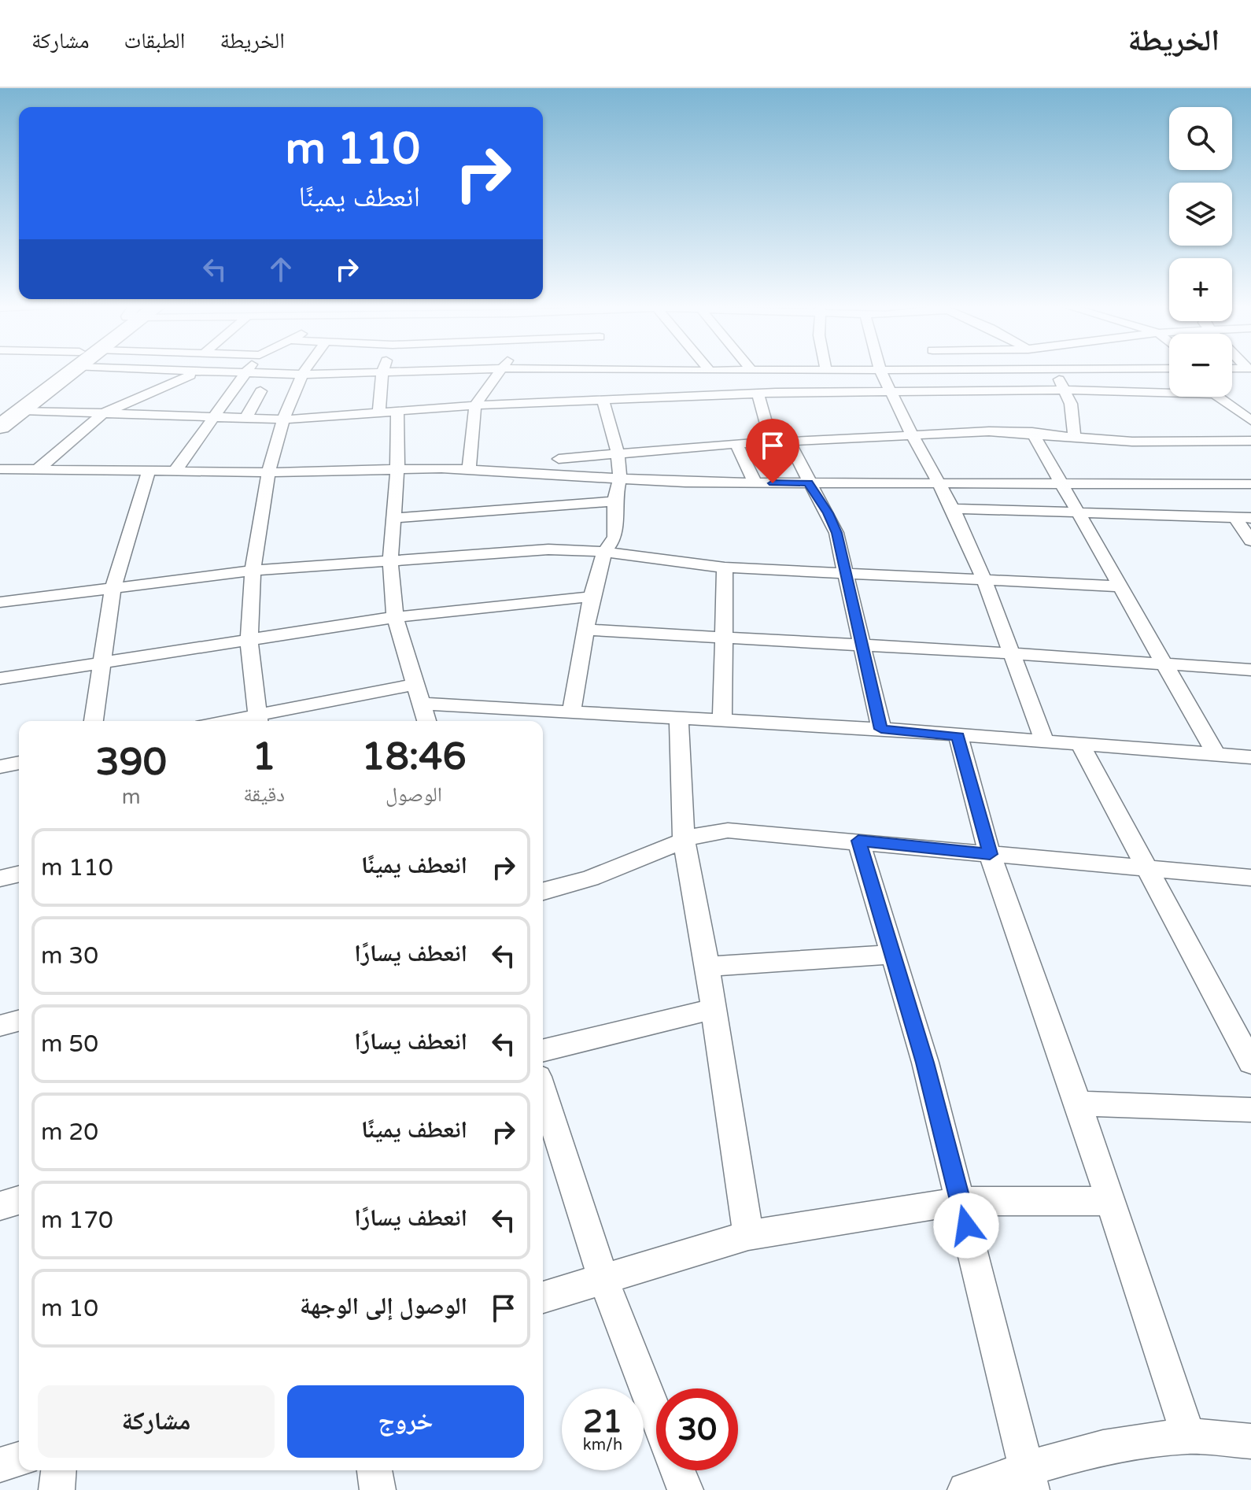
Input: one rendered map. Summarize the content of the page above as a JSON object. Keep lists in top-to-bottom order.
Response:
{
  "page": {
    "header": "الخريطة",
    "nav": ["الخريطة", "الطبقات", "مشاركة"],
    "map_buttons": ["+", "−"],
    "turn": ["110 m", "انعطف يمينًا"],
    "eta": [
      "18:46",
      "الوصول",
      "1",
      "دقيقة",
      "390",
      "m"
    ],
    "list": [
      {
        "name": "انعطف يمينًا",
        "value": "110 m"
      },
      {
        "name": "انعطف يسارًا",
        "value": "30 m"
      },
      {
        "name": "انعطف يسارًا",
        "value": "50 m"
      },
      {
        "name": "انعطف يمينًا",
        "value": "20 m"
      },
      {
        "name": "انعطف يسارًا",
        "value": "170 m"
      },
      {
        "name": "الوصول إلى الوجهة",
        "value": "10 m"
      }
    ],
    "buttons": ["خروج", "مشاركة"],
    "speed": "21 km/h",
    "limit": "30"
  }
}
